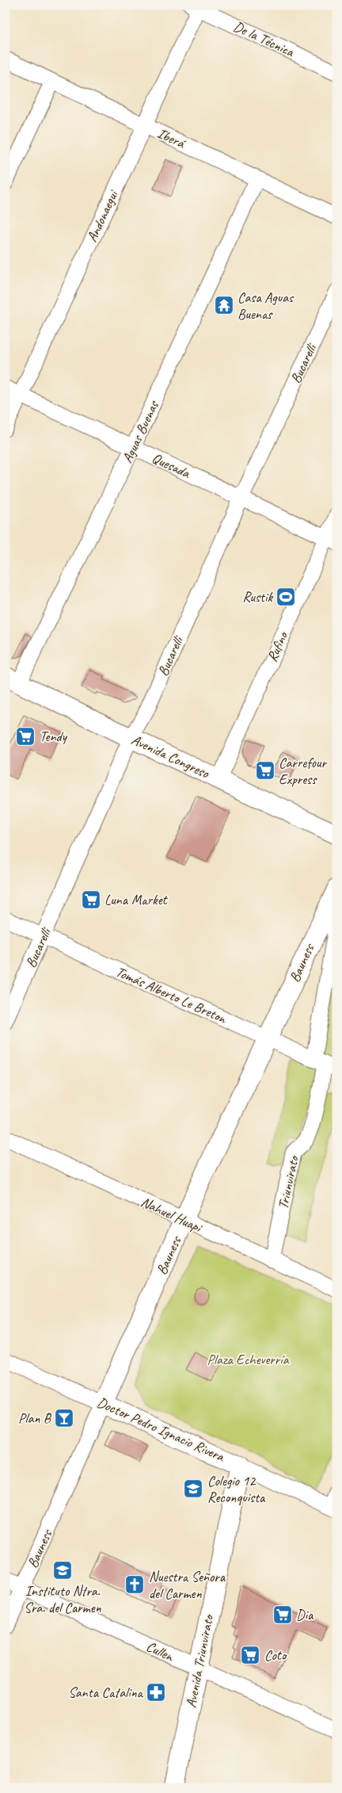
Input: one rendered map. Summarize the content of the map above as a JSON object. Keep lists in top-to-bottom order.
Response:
{
  "streets": {
    "main road": [
      "Avenida Congreso",
      "Bauness",
      "Doctor Pedro Ignacio Rivera",
      "Avenida Triunvirato"
    ],
    "street": [
      "De la Técnica",
      "Iberá",
      "Andonaegui",
      "Bucarelli",
      "Aguas Buenas",
      "Quesada",
      "Rufino",
      "Tomás Alberto Le Breton",
      "Triunvirato",
      "Nahuel Huapi",
      "Cullen"
    ]
  },
  "crossings": [
    ["De la Técnica", "Andonaegui"],
    ["Iberá", "Andonaegui"],
    ["Iberá", "Aguas Buenas"],
    ["Andonaegui", "Quesada"],
    ["Bucarelli", "Quesada"],
    ["Bucarelli", "Avenida Congreso"],
    ["Bucarelli", "Tomás Alberto Le Breton"],
    ["Aguas Buenas", "Quesada"],
    ["Aguas Buenas", "Avenida Congreso"],
    ["Quesada", "Rufino"],
    ["Rufino", "Avenida Congreso"],
    ["Bauness", "Tomás Alberto Le Breton"],
    ["Bauness", "Triunvirato"],
    ["Bauness", "Nahuel Huapi"],
    ["Bauness", "Doctor Pedro Ignacio Rivera"],
    ["Bauness", "Cullen"],
    ["Tomás Alberto Le Breton", "Triunvirato"],
    ["Triunvirato", "Nahuel Huapi"],
    ["Doctor Pedro Ignacio Rivera", "Avenida Triunvirato"],
    ["Cullen", "Avenida Triunvirato"]
  ],
  "parks": ["Plaza Echeverría"],
  "places": {
    "temple": ["Casa Aguas Buenas"],
    "sports": ["Rustik"],
    "supermarket": [
      "Tendy",
      "Carrefour Express",
      "Luna Market",
      "Dia",
      "Coto"
    ],
    "bar": ["Plan B"],
    "school or university": ["Colegio 12 Reconquista", "Instituto Ntra. Sra. del Carmen"],
    "church": ["Nuestra Señora del Carmen"],
    "pharmacy": ["Santa Catalina"]
  }
}
